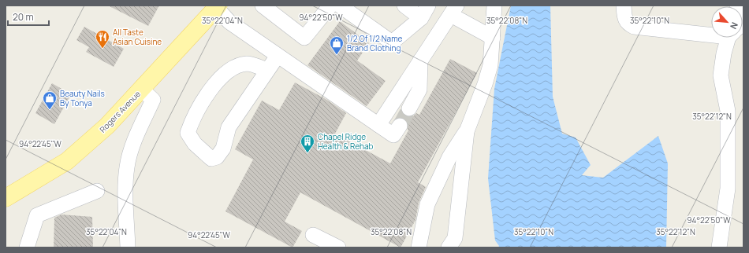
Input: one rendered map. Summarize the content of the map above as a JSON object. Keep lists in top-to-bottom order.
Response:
{
  "streets": {
    "main road": ["Rogers Avenue"]
  },
  "places": {
    "restaurant": ["All Taste Asian Cuisine"],
    "shop": ["1/2 Of 1/2 Name Brand Clothing", "Beauty Nails By Tonya"],
    "building": ["Chapel Ridge Health & Rehab"]
  },
  "scale_bar": "20 m",
  "north": "bottom right",
  "coordinates": [
    "94°22'50\"W",
    "35°22'04\"N",
    "35°22'08\"N",
    "35°22'10\"N",
    "35°22'12\"N",
    "94°22'45\"W"
  ]
}
